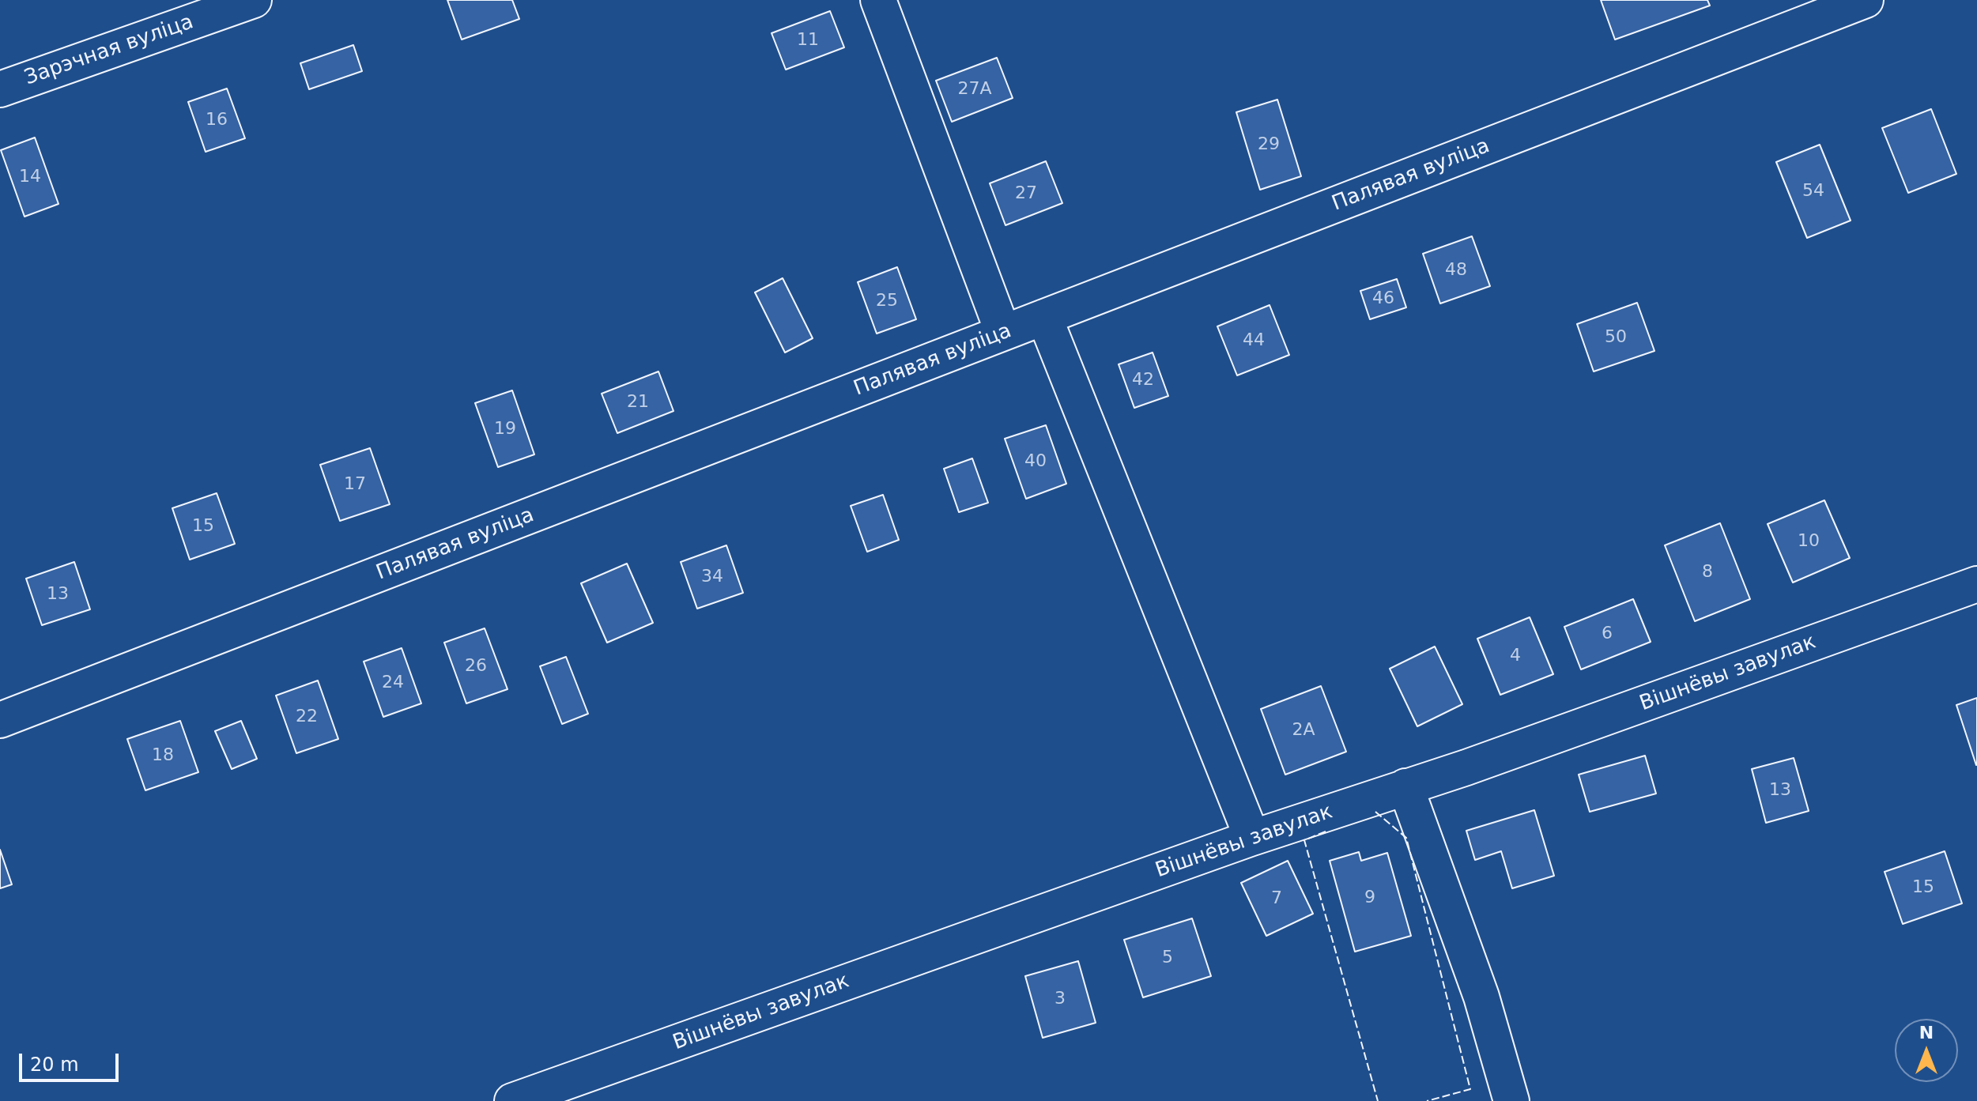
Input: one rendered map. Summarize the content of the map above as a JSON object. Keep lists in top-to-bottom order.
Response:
{
  "streets": {
    "street": ["Зарэчная вуліца", "Палявая вуліца", "Вішнёвы завулак"]
  },
  "house_numbers": [
    "11",
    "27А",
    "16",
    "29",
    "14",
    "54",
    "27",
    "48",
    "46",
    "25",
    "50",
    "44",
    "42",
    "21",
    "19",
    "40",
    "17",
    "15",
    "10",
    "8",
    "34",
    "13",
    "6",
    "4",
    "26",
    "24",
    "22",
    "2А",
    "18",
    "13",
    "15",
    "9",
    "7",
    "5",
    "3"
  ],
  "scale_bar": "20 m",
  "north": "top"
}
